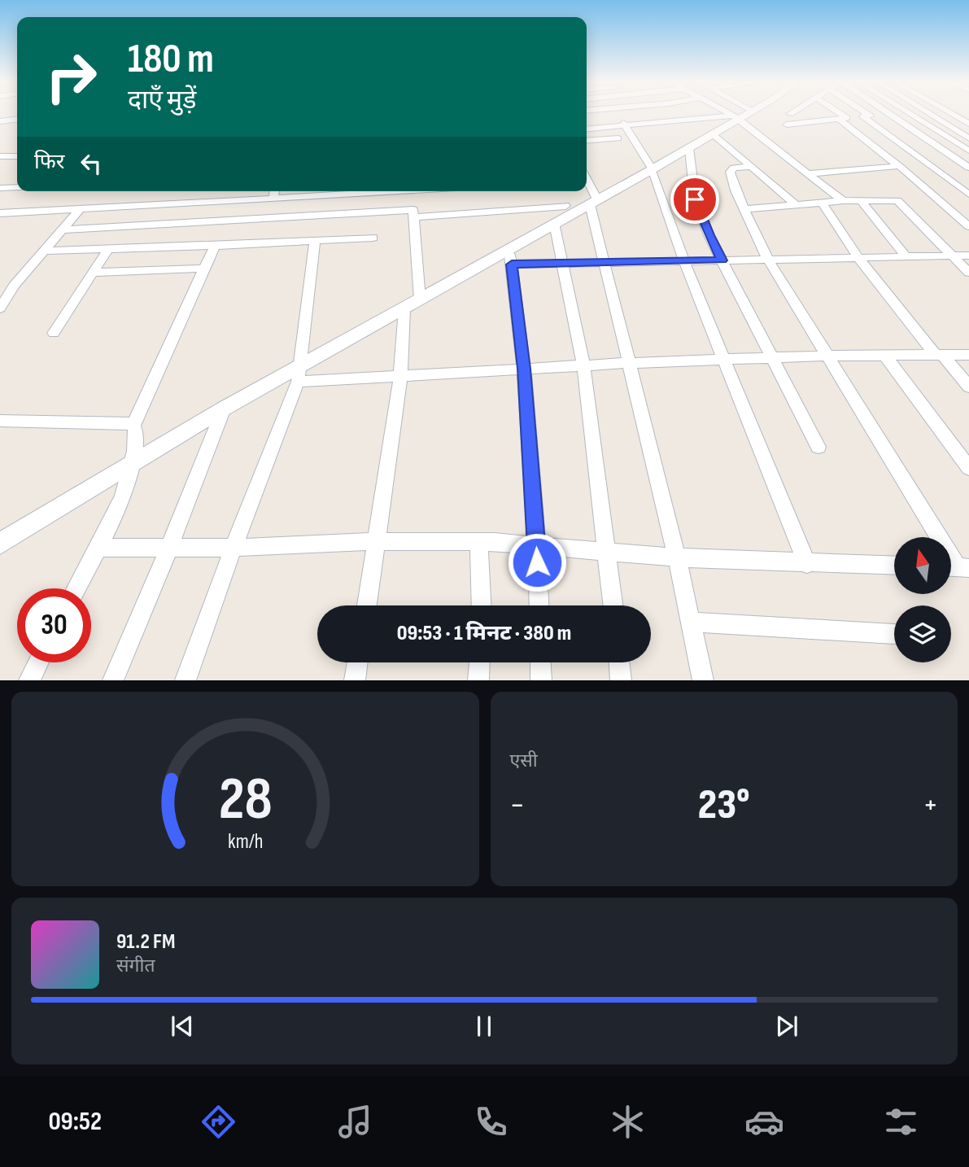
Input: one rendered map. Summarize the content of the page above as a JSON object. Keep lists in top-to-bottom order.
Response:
{
  "north": "top",
  "page": {
    "turn": ["180 m", "दाएँ मुड़ें"],
    "then": "फिर",
    "limit": "30",
    "trip": "09:53 · 1 मिनट · 380 m",
    "tile": "एसी",
    "heat": ["−", "23°", "+"],
    "song": ["91.2 FM", "संगीत"],
    "tabs": "09:52",
    "gauge": ["28", "km/h"]
  }
}
